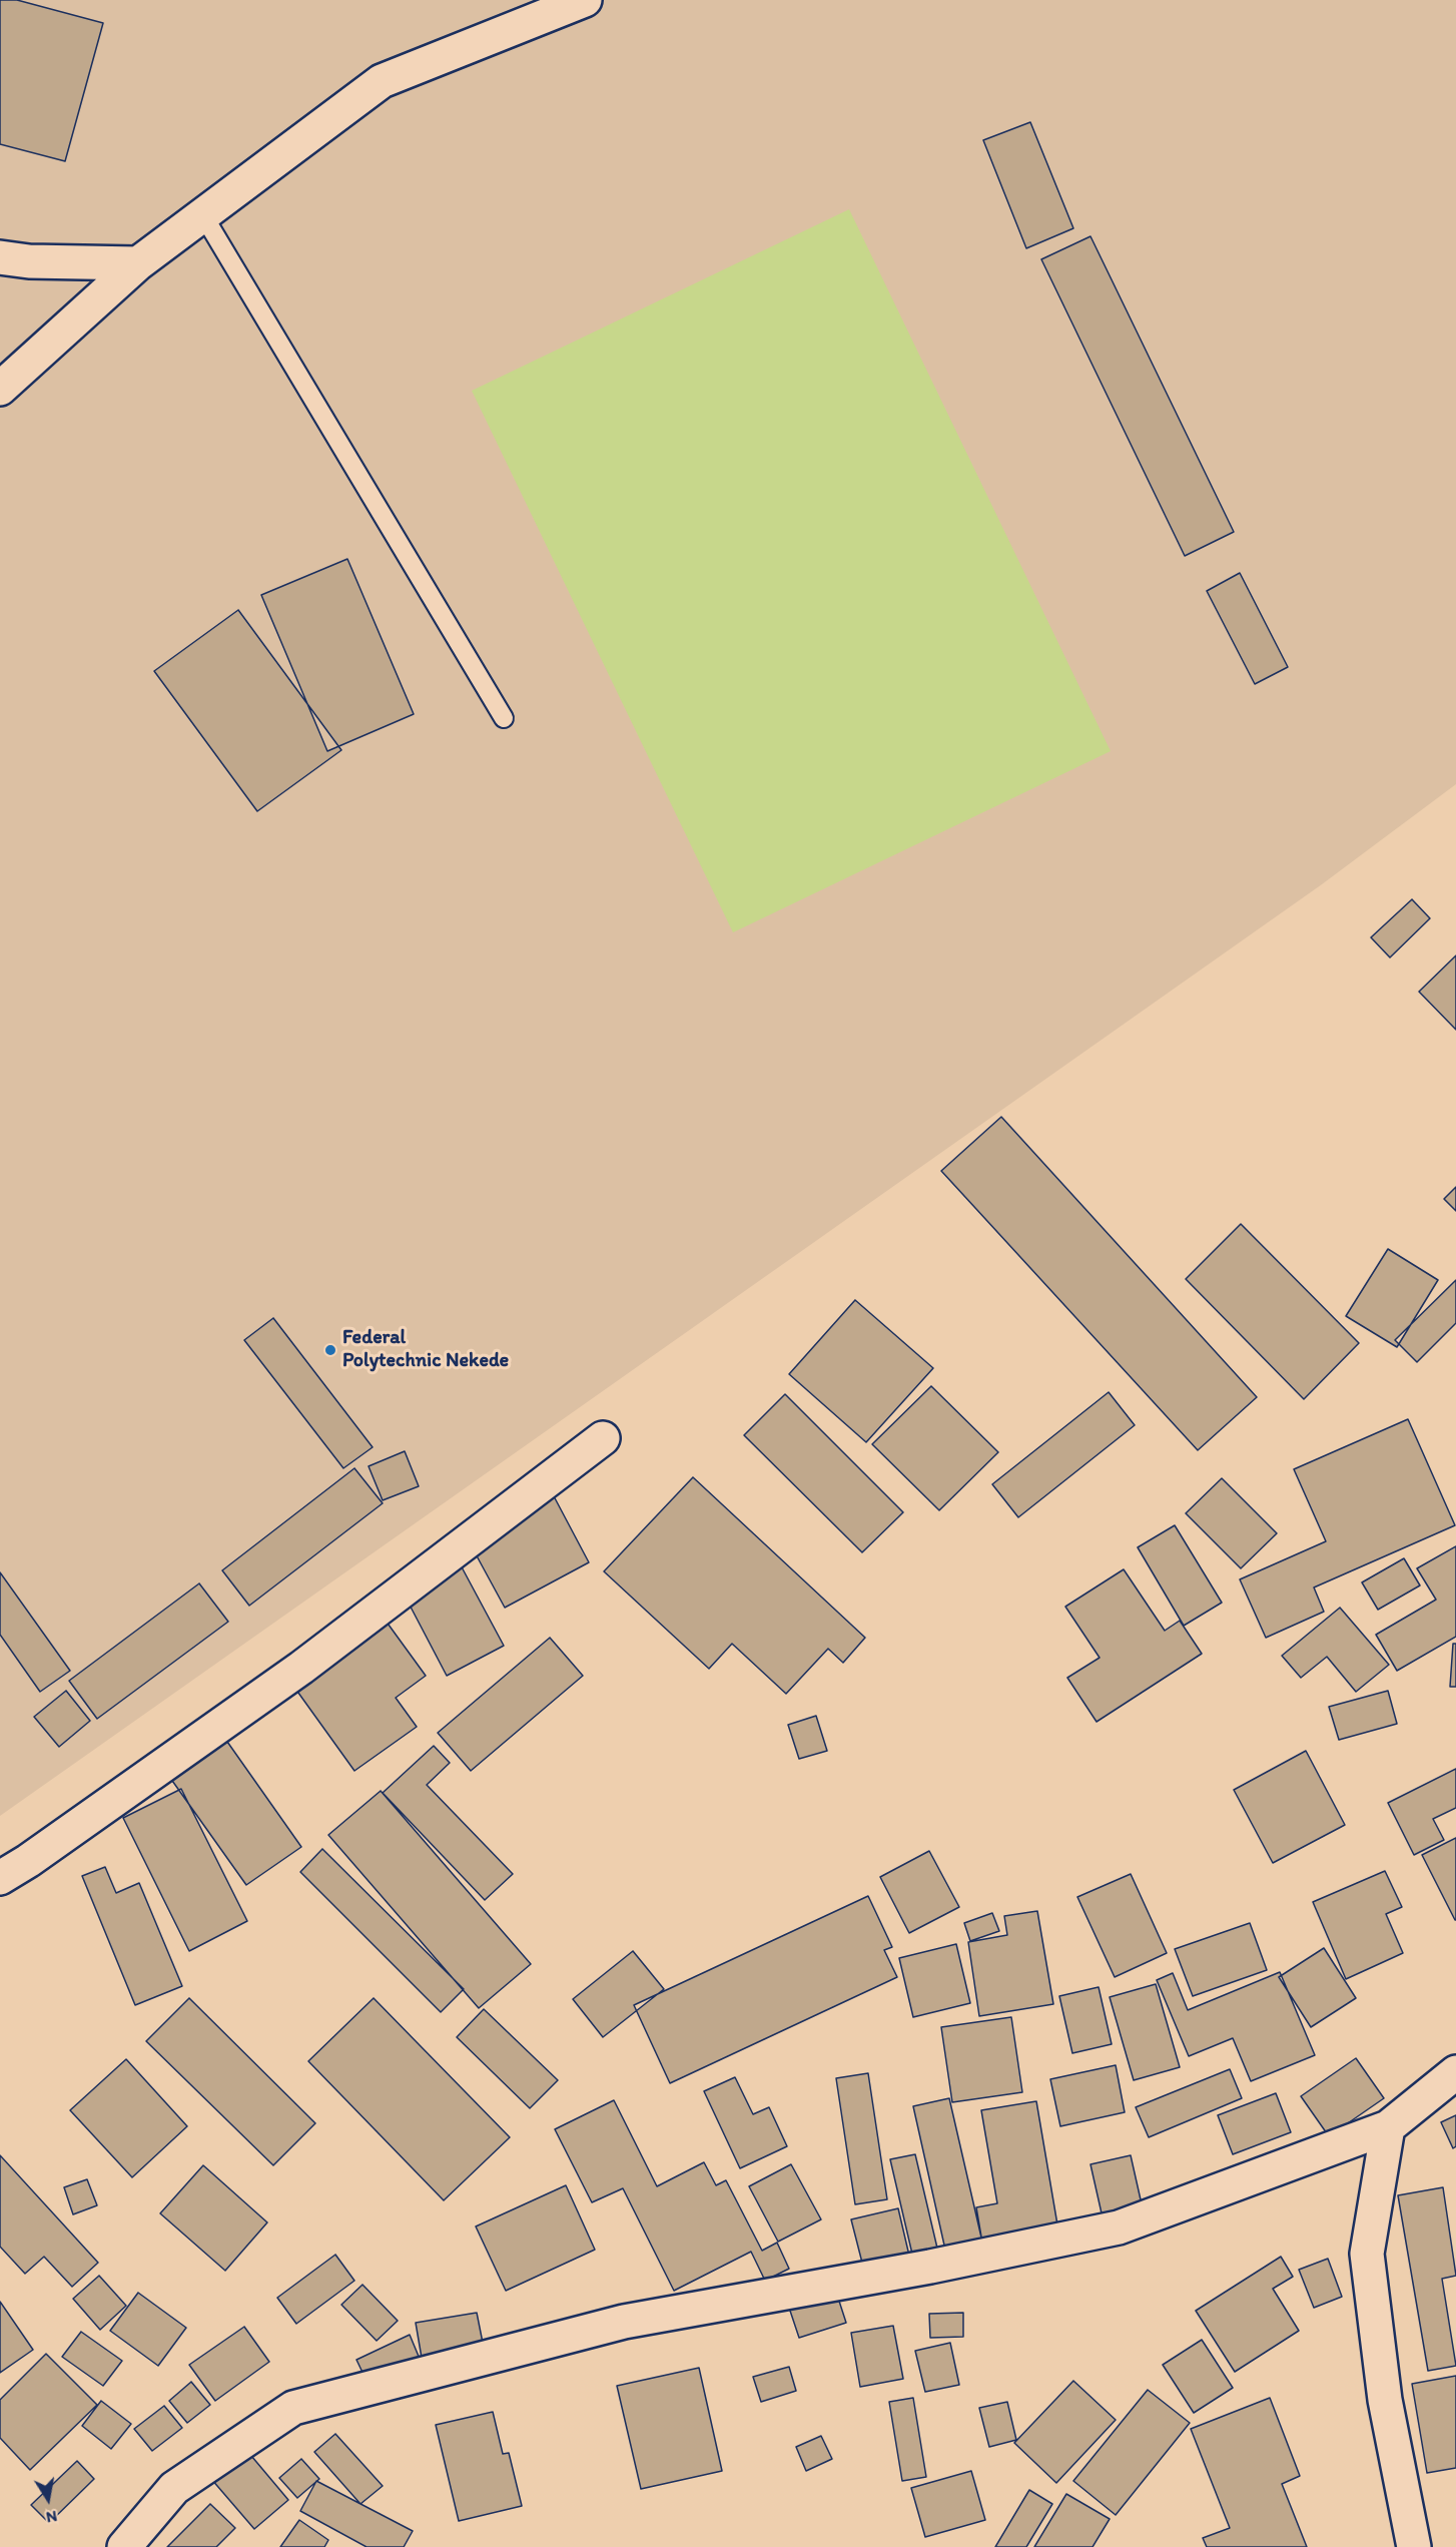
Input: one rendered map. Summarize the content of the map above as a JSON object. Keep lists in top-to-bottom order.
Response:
{
  "places": ["Federal Polytechnic Nekede"],
  "north": "bottom"
}
